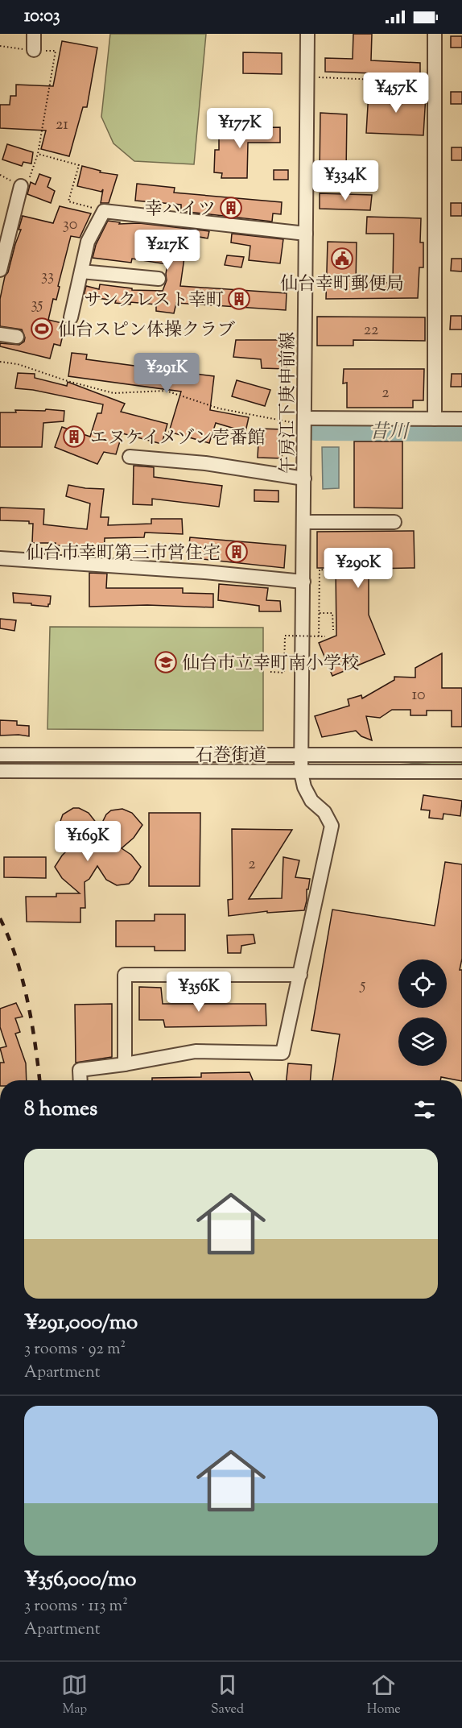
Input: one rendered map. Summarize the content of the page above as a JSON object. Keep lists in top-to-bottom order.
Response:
{
  "streets": {
    "street": ["午房江下庚申前線", "石巻街道"]
  },
  "crossings": [
    ["午房江下庚申前線", "石巻街道"]
  ],
  "water": ["昔川"],
  "places": {
    "building": [
      "幸ハイツ",
      "サンクレスト幸町",
      "エヌケイメゾン壱番館",
      "仙台市幸町第三市営住宅"
    ],
    "public building": ["仙台幸町郵便局"],
    "sports": ["仙台スピン体操クラブ"],
    "school or university": ["仙台市立幸町南小学校"]
  },
  "house_numbers": [
    "21",
    "30",
    "33",
    "35",
    "22",
    "2",
    "10",
    "2",
    "5"
  ],
  "page": {
    "status": "10:03",
    "price": [
      "¥457K",
      "¥177K",
      "¥334K",
      "¥217K",
      "¥291K",
      "¥290K",
      "¥169K",
      "¥356K"
    ],
    "heading": "8 homes",
    "list": [
      {
        "name": "¥291,000/mo",
        "note": "3 rooms · 92 m² · Apartment"
      },
      {
        "name": "¥356,000/mo",
        "note": "3 rooms · 113 m² · Apartment"
      }
    ],
    "tabs": ["Map", "Saved", "Home"]
  }
}
